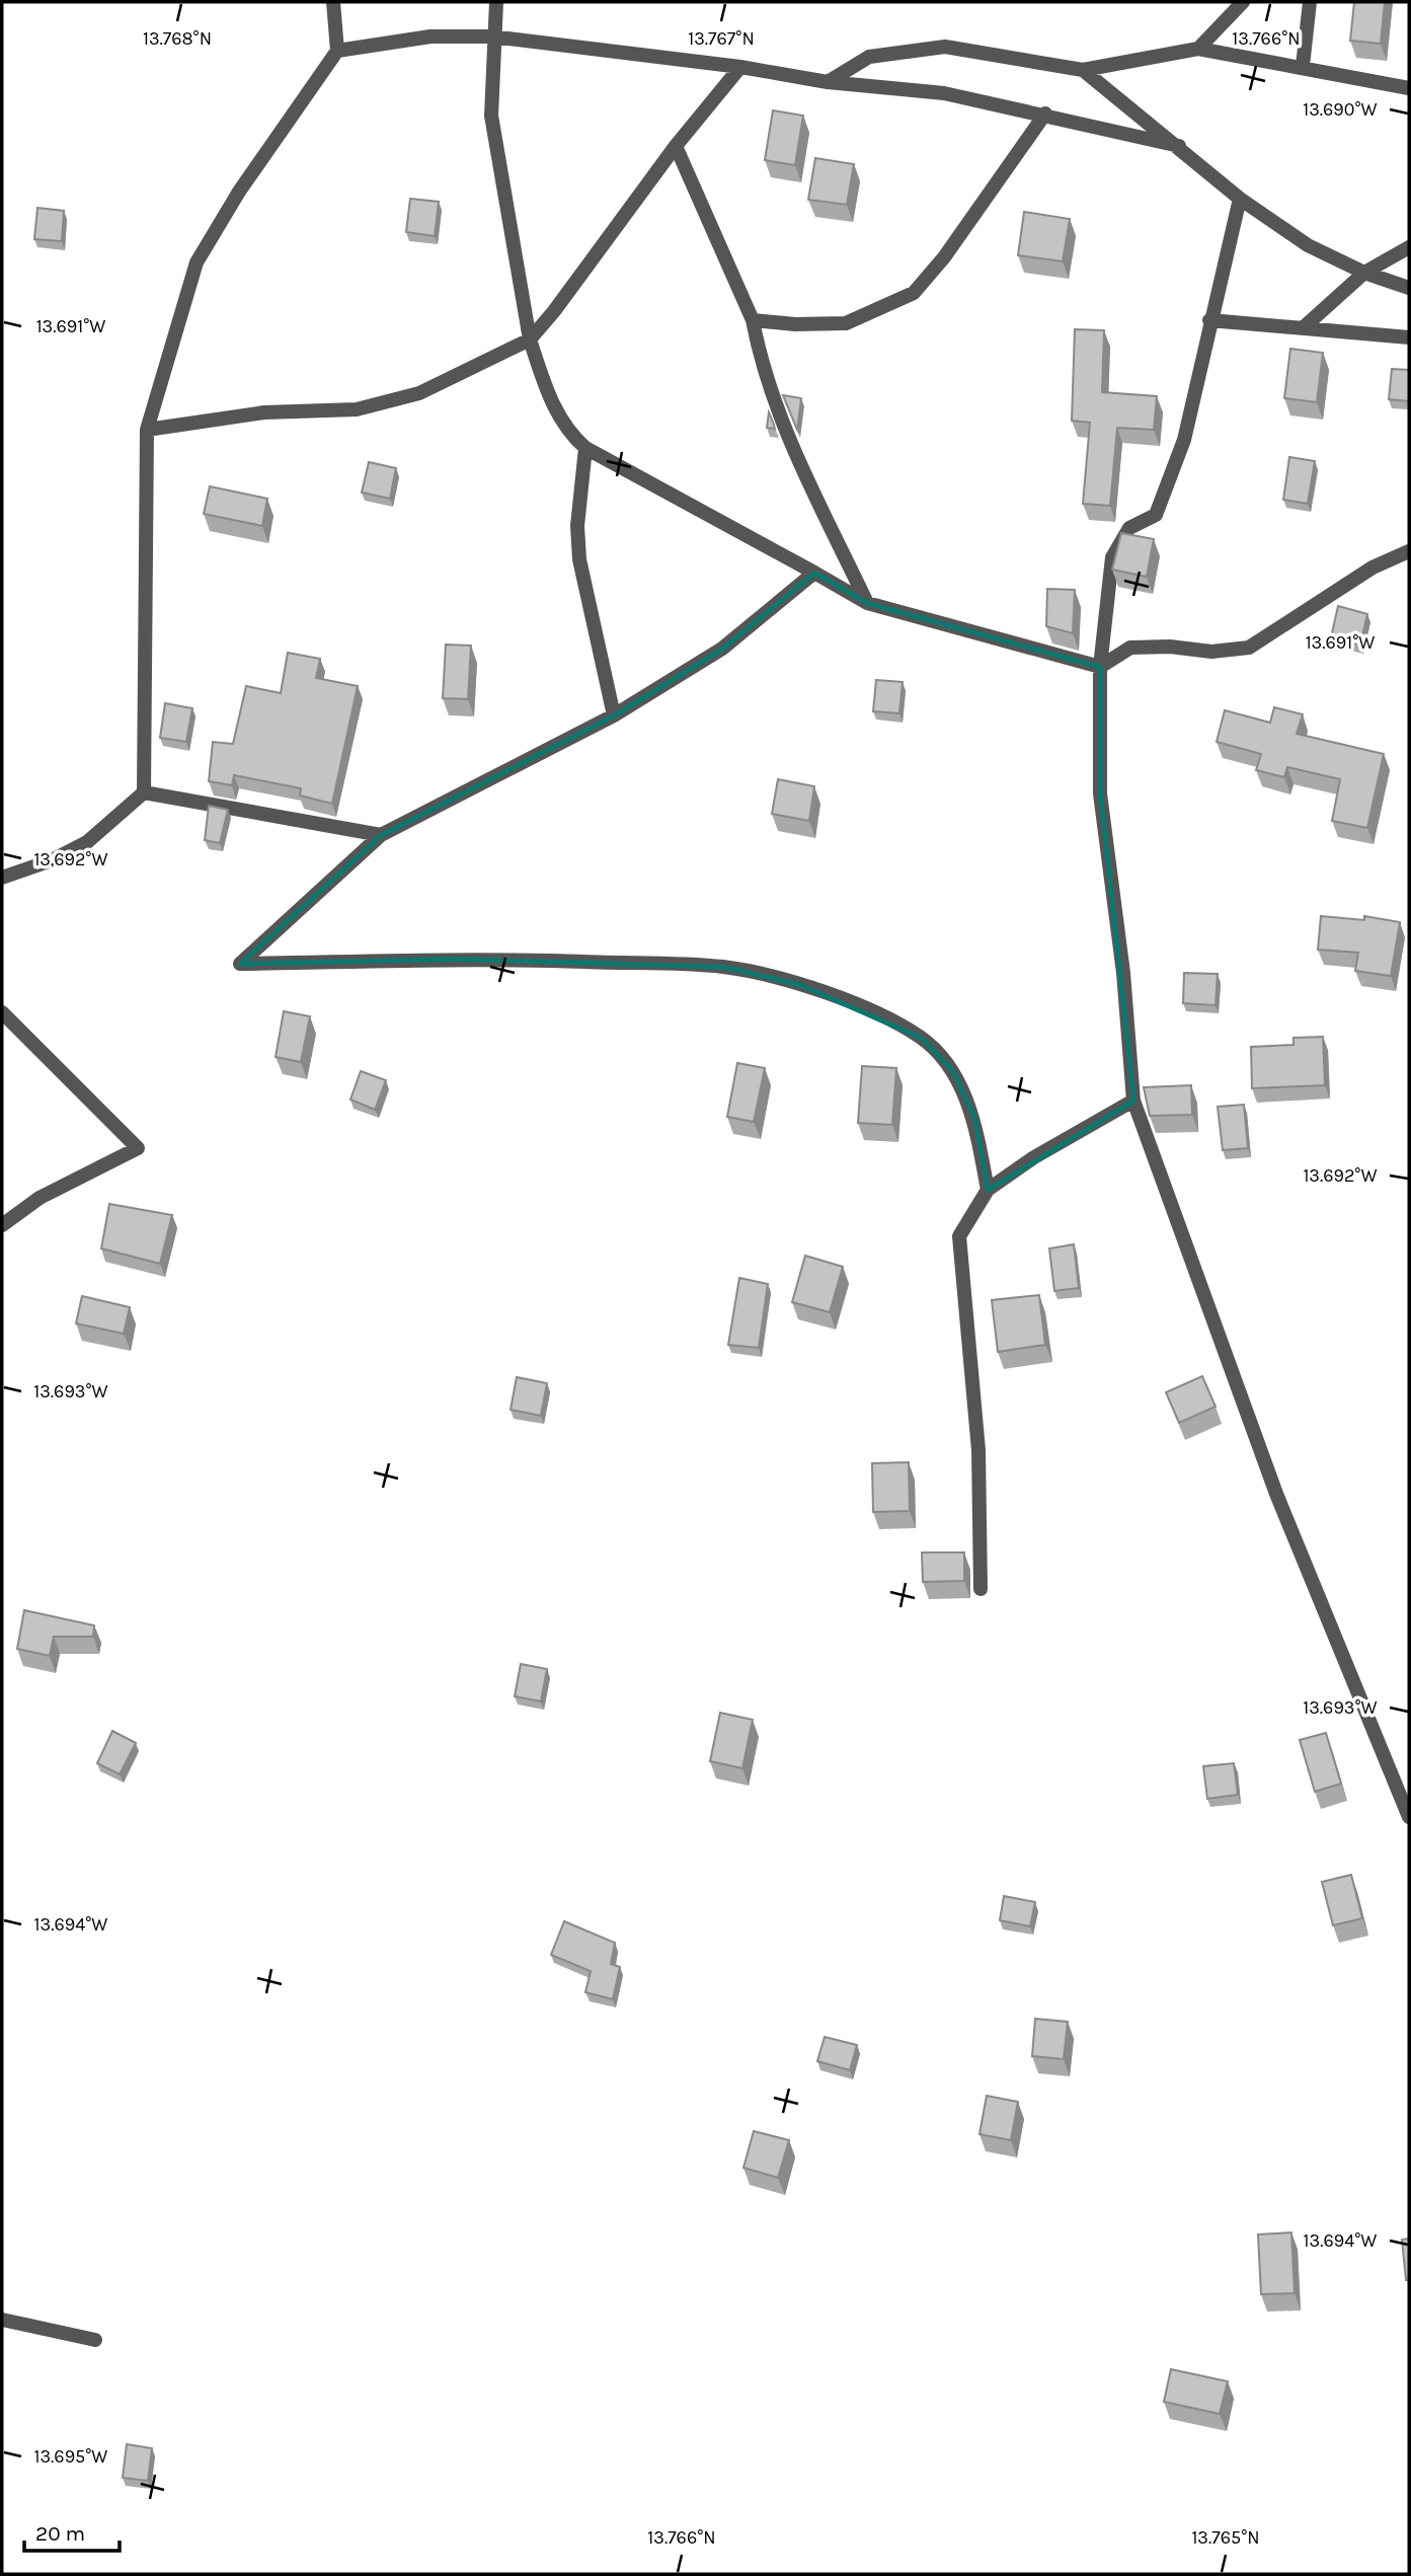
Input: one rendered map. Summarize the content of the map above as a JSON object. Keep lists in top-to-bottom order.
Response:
{
  "scale_bar": "20 m",
  "coordinates": [
    "13.767°N",
    "13.766°N",
    "13.768°N",
    "13.690°W",
    "13.691°W",
    "13.692°W",
    "13.693°W",
    "13.694°W",
    "13.695°W",
    "13.765°N"
  ]
}
